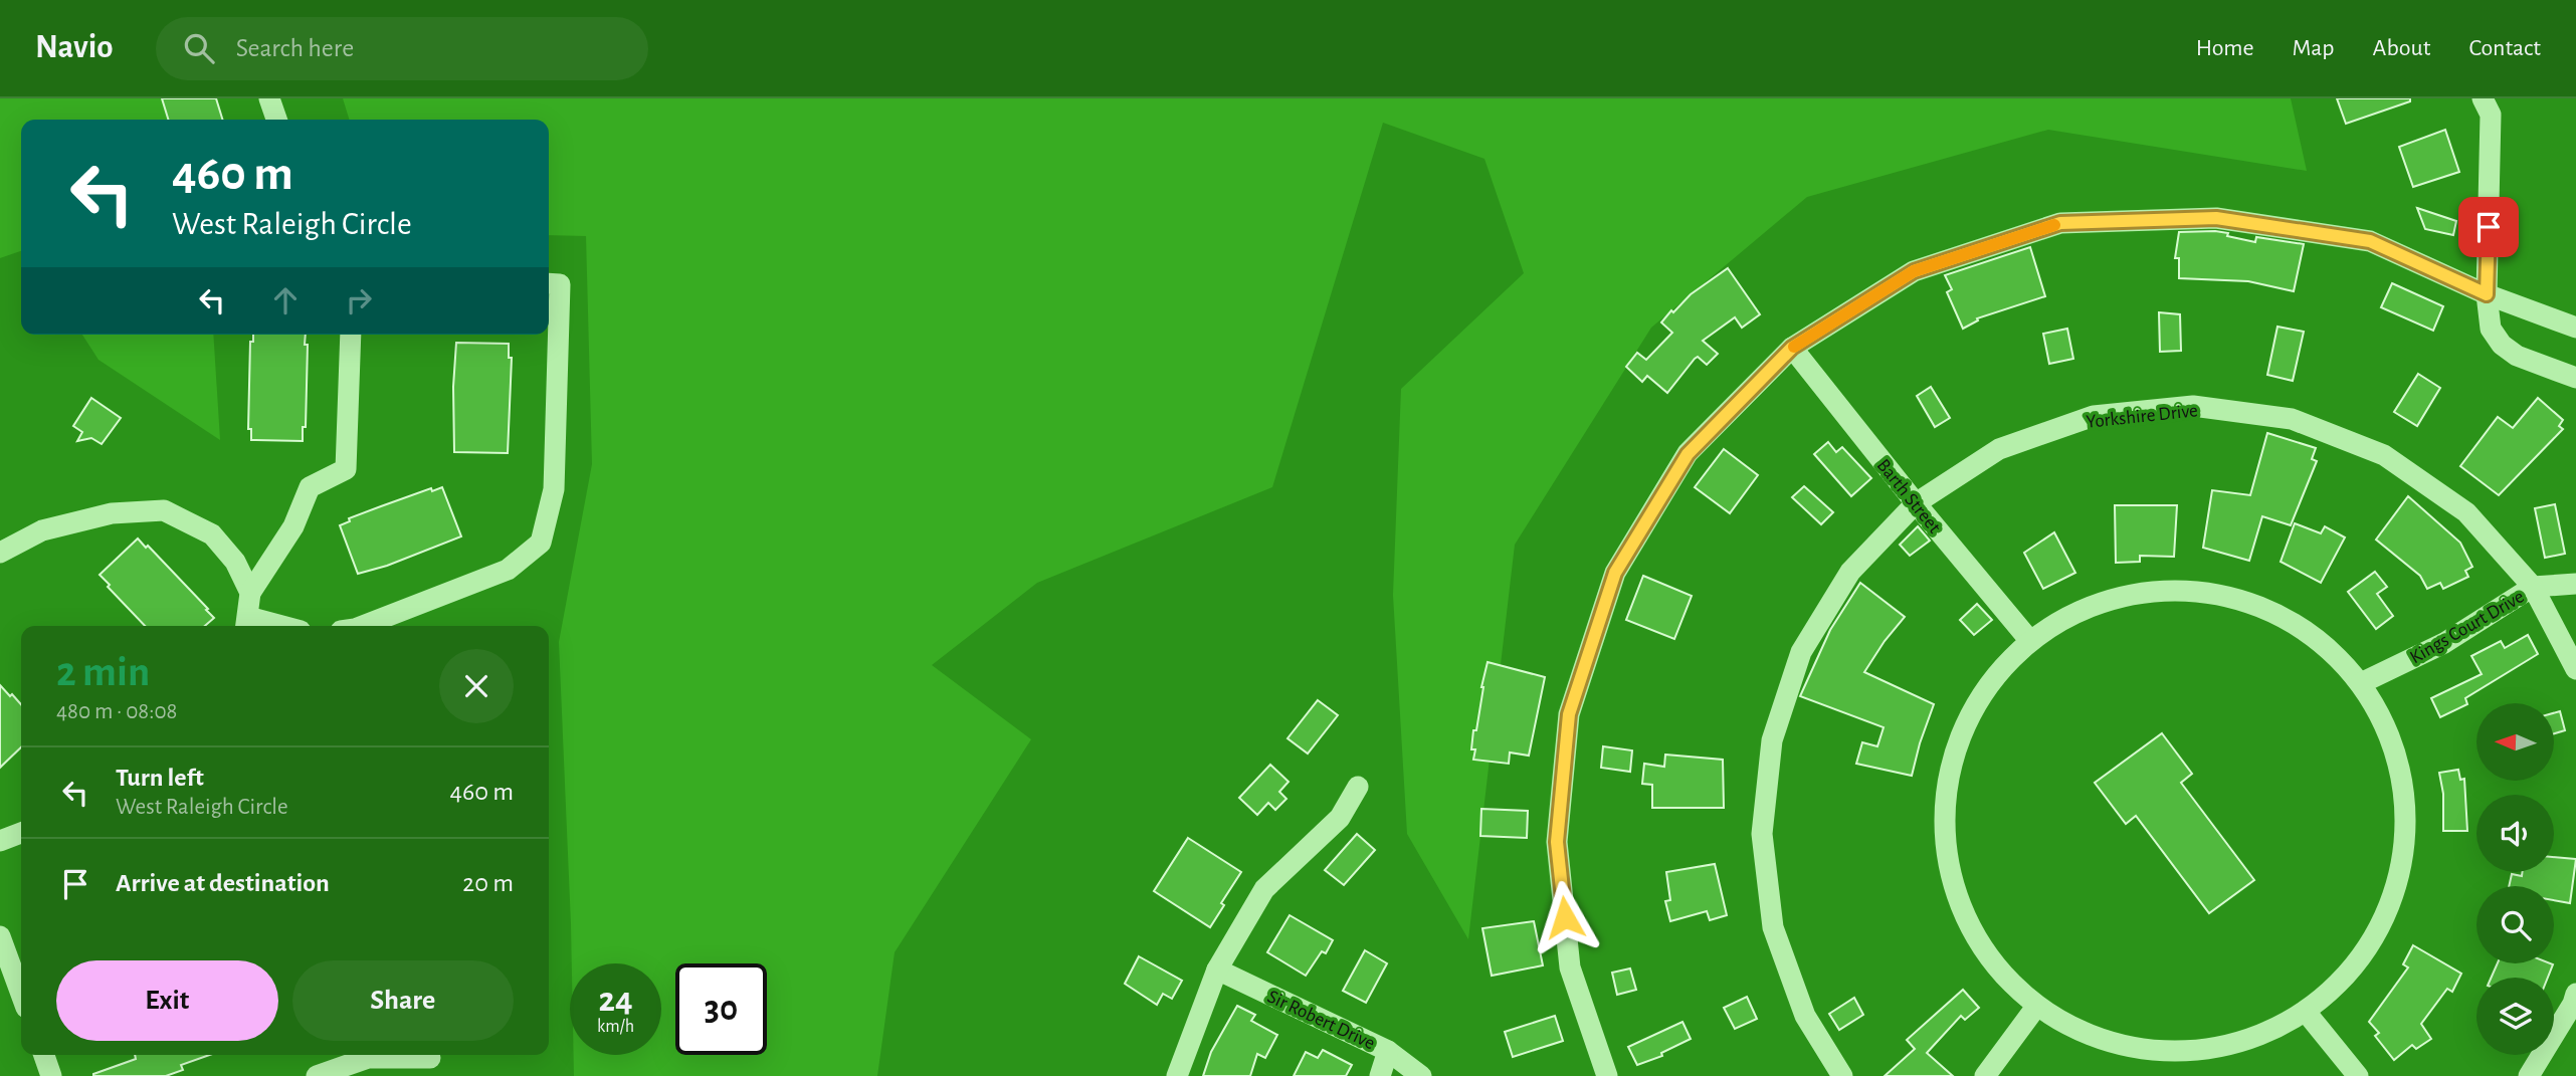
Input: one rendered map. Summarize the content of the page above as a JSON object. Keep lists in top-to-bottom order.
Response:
{
  "streets": {
    "street": [
      "Yorkshire Drive",
      "Barth Street",
      "Kings Court Drive",
      "Sir Robert Drive"
    ]
  },
  "crossings": [
    ["Yorkshire Drive", "Barth Street"],
    ["Yorkshire Drive", "Kings Court Drive"]
  ],
  "north": "left",
  "page": {
    "header": "Navio",
    "search": "Search here",
    "nav": [
      "Home",
      "Map",
      "About",
      "Contact"
    ],
    "turn": ["460 m", "West Raleigh Circle"],
    "heading": ["2 min", "480 m · 08:08"],
    "list": [
      {
        "name": "Turn left",
        "note": "West Raleigh Circle",
        "value": "460 m"
      },
      {
        "name": "Arrive at destination",
        "value": "20 m"
      }
    ],
    "buttons": ["Exit", "Share"],
    "speed": "24 km/h",
    "limit": "30"
  }
}
